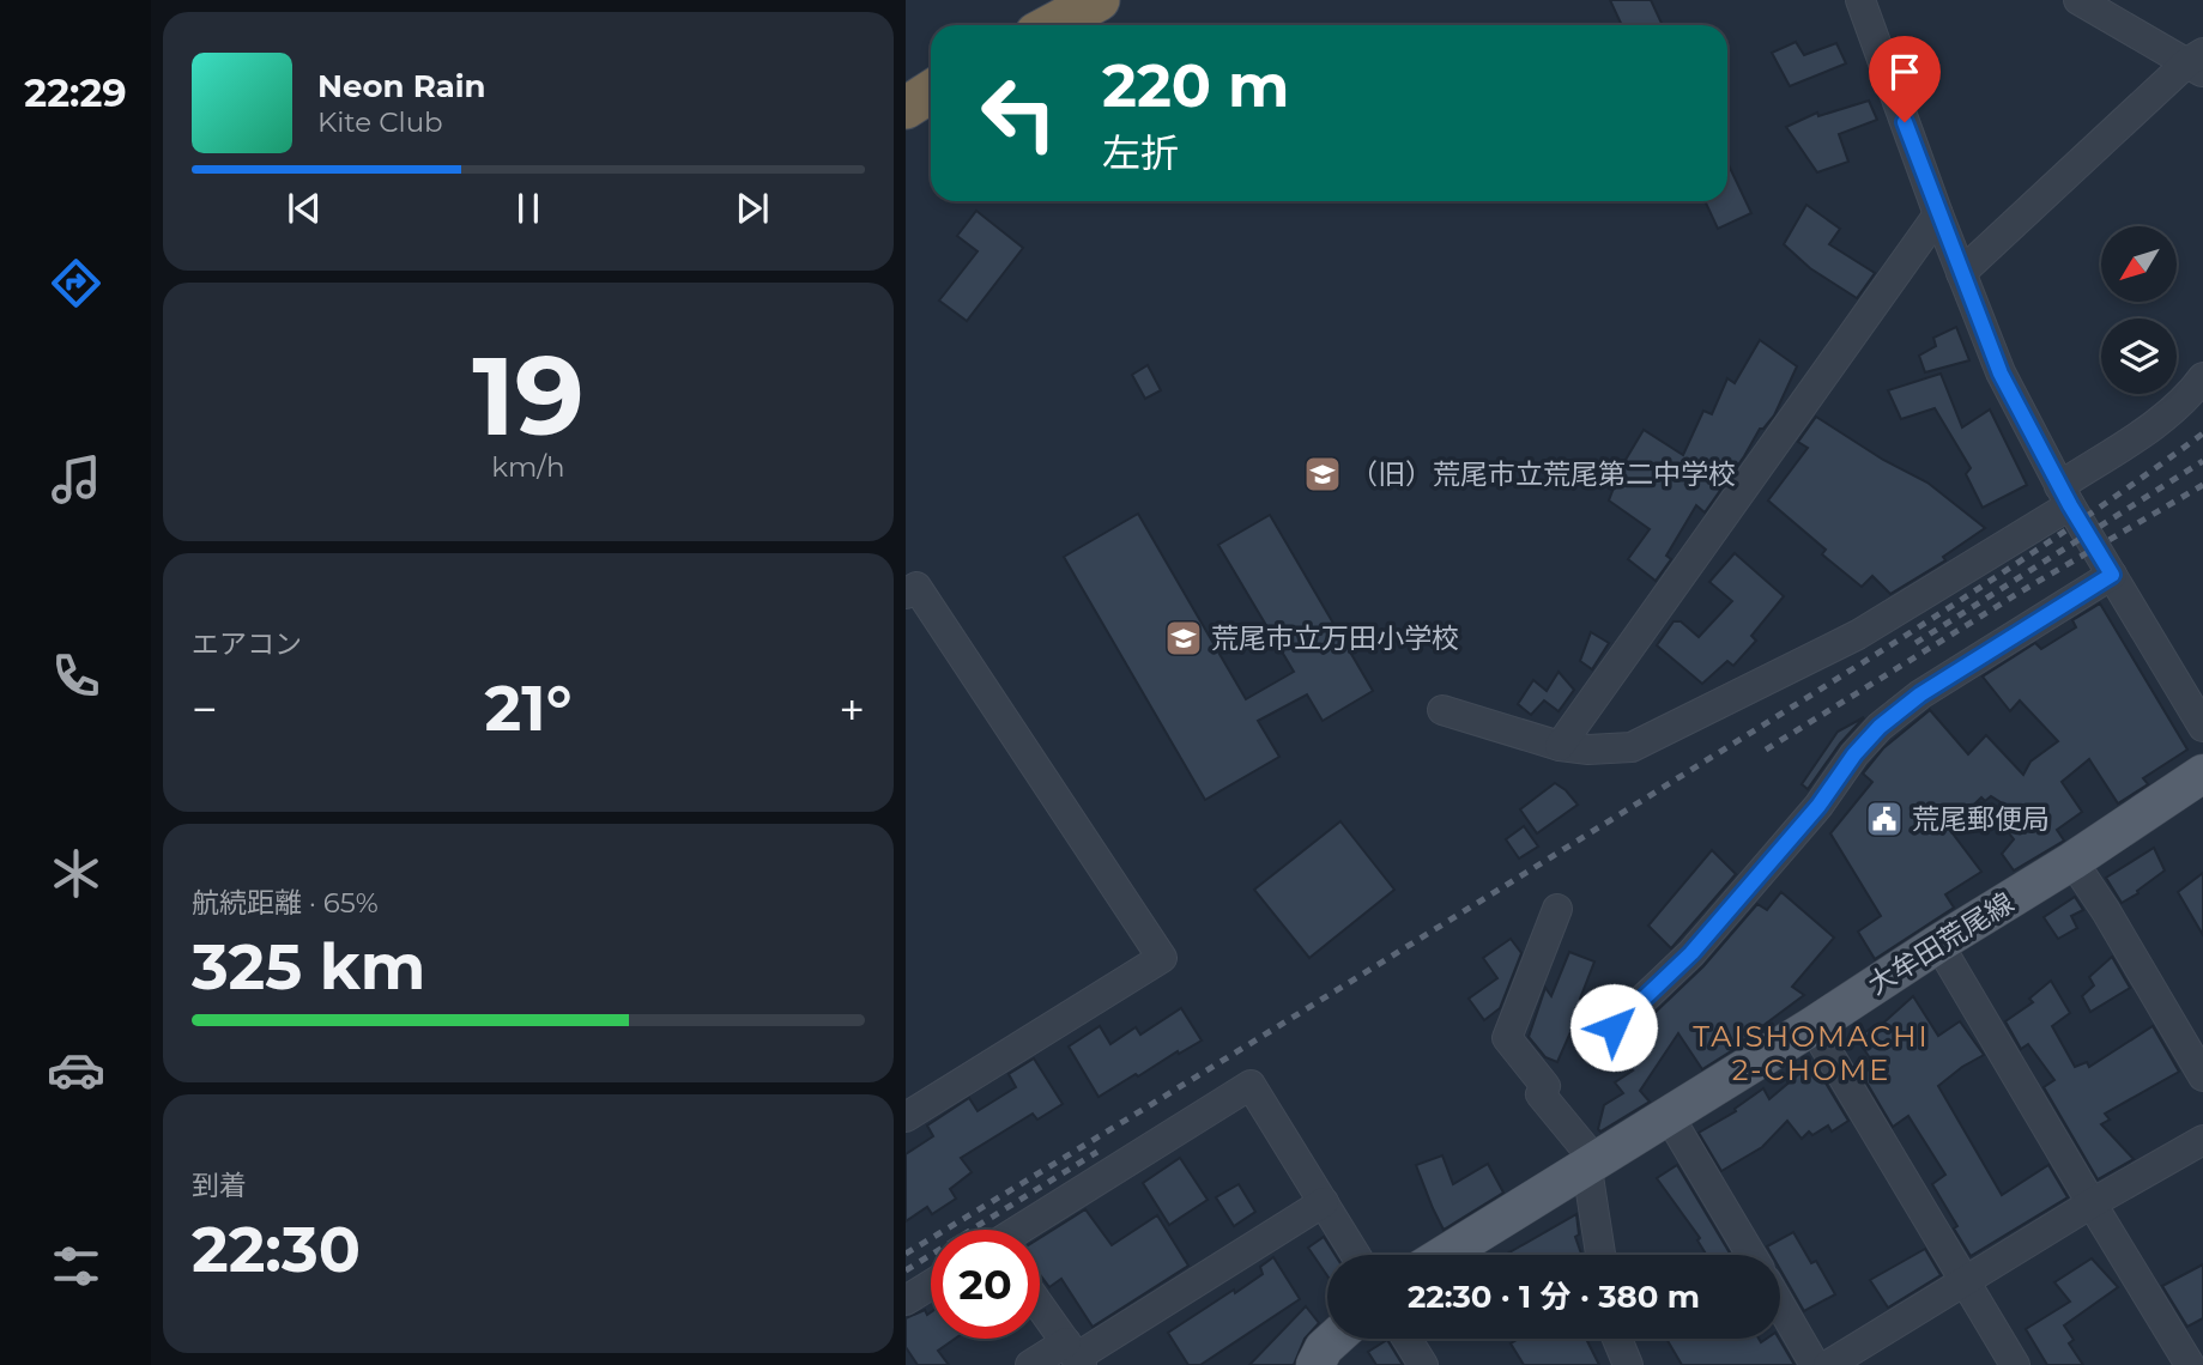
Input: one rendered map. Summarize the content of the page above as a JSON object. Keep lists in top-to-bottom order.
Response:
{
  "streets": {
    "main road": ["大牟田荒尾線"]
  },
  "districts": ["TAISHOMACHI 2-CHOME"],
  "places": {
    "school or university": ["（旧）荒尾市立荒尾第二中学校", "荒尾市立万田小学校"],
    "public building": ["荒尾郵便局"]
  },
  "north": "bottom left",
  "page": {
    "tabs": "22:29",
    "turn": ["220 m", "左折"],
    "song": ["Neon Rain", "Kite Club"],
    "tile": [
      ["19", "km/h"],
      "エアコン",
      ["航続距離 · 65%", "325 km"],
      ["到着", "22:30"]
    ],
    "heat": ["−", "21°", "+"],
    "limit": "20",
    "trip": "22:30 · 1 分 · 380 m"
  }
}
